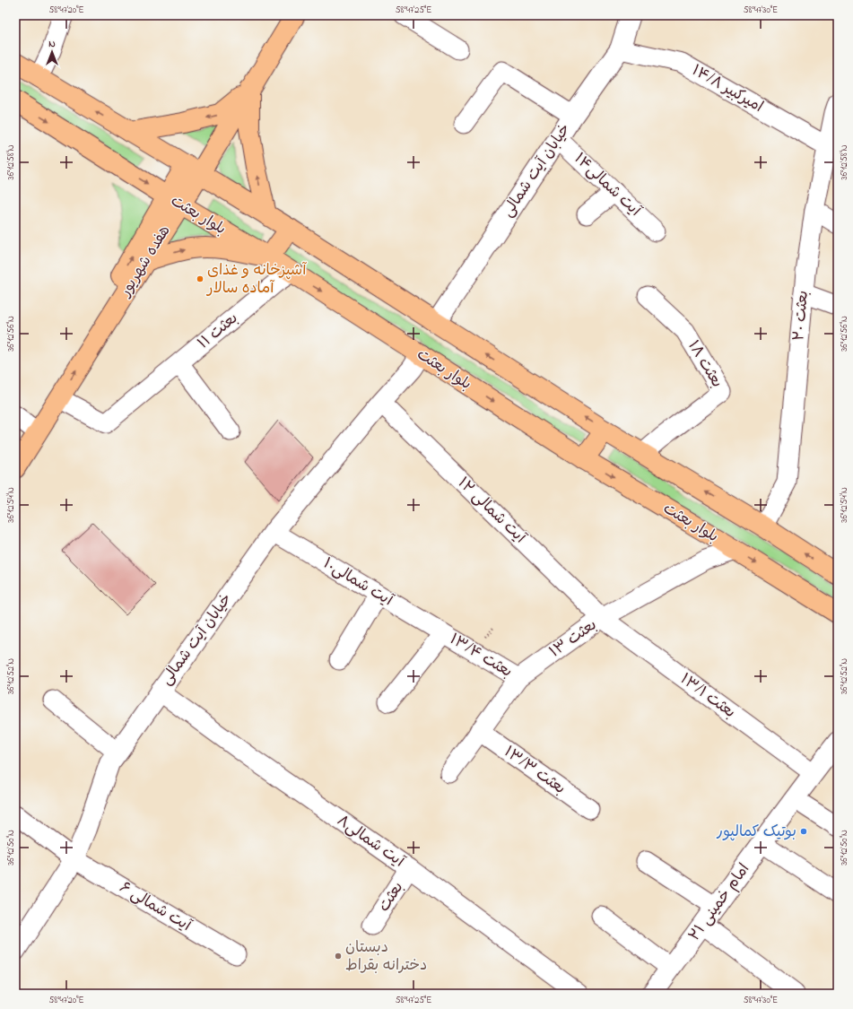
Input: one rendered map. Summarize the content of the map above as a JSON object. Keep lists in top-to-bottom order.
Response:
{
  "streets": {
    "main road": ["بلوار بعثت", "هفده شهریور"],
    "street": [
      "امیرکبیر ۱۴/۸",
      "خیابان آیت شمالی",
      "آیت شمالی۱۴",
      "بعثت ۲۰",
      "بعثت ۱۱",
      "بعثت ۱۸",
      "آیت شمالی ۱۲",
      "آیت شمالی۱۰",
      "بعثت ۱۳",
      "بعثت ۱۳/۴",
      "بعثت ۱۳/۱",
      "بعثت ۱۳/۳",
      "آیت شمالی۸",
      "بعثت",
      "امام خمینی ۲۱",
      "آیت شمالی ۶"
    ]
  },
  "crossings": [
    ["امیرکبیر ۱۴/۸", "خیابان آیت شمالی"],
    ["امیرکبیر ۱۴/۸", "بعثت ۲۰"],
    ["خیابان آیت شمالی", "آیت شمالی۱۴"],
    ["خیابان آیت شمالی", "بلوار بعثت"],
    ["خیابان آیت شمالی", "آیت شمالی ۱۲"],
    ["خیابان آیت شمالی", "آیت شمالی۱۰"],
    ["خیابان آیت شمالی", "آیت شمالی۸"],
    ["خیابان آیت شمالی", "آیت شمالی ۶"],
    ["بلوار بعثت", "هفده شهریور"],
    ["بلوار بعثت", "بعثت ۱۱"],
    ["بلوار بعثت", "بعثت ۱۳"],
    ["هفده شهریور", "بعثت ۱۱"],
    ["آیت شمالی ۱۲", "بعثت ۱۳"],
    ["آیت شمالی ۱۲", "بعثت ۱۳/۱"],
    ["آیت شمالی۱۰", "بعثت ۱۳/۴"],
    ["بعثت ۱۳", "بعثت ۱۳/۴"],
    ["بعثت ۱۳", "بعثت ۱۳/۱"],
    ["بعثت ۱۳", "بعثت ۱۳/۳"],
    ["بعثت ۱۳/۱", "امام خمینی ۲۱"],
    ["آیت شمالی۸", "بعثت"]
  ],
  "places": ["آشپزخانه و غذای آماده سالار", "بوتیک کمالپور", "دبستان دخترانه بقراط"],
  "north": "top",
  "coordinates": [
    "58°47'20\"E",
    "58°47'25\"E",
    "58°47'30\"E",
    "36°12'58\"N",
    "36°12'56\"N",
    "36°12'54\"N",
    "36°12'52\"N",
    "36°12'50\"N"
  ]
}
